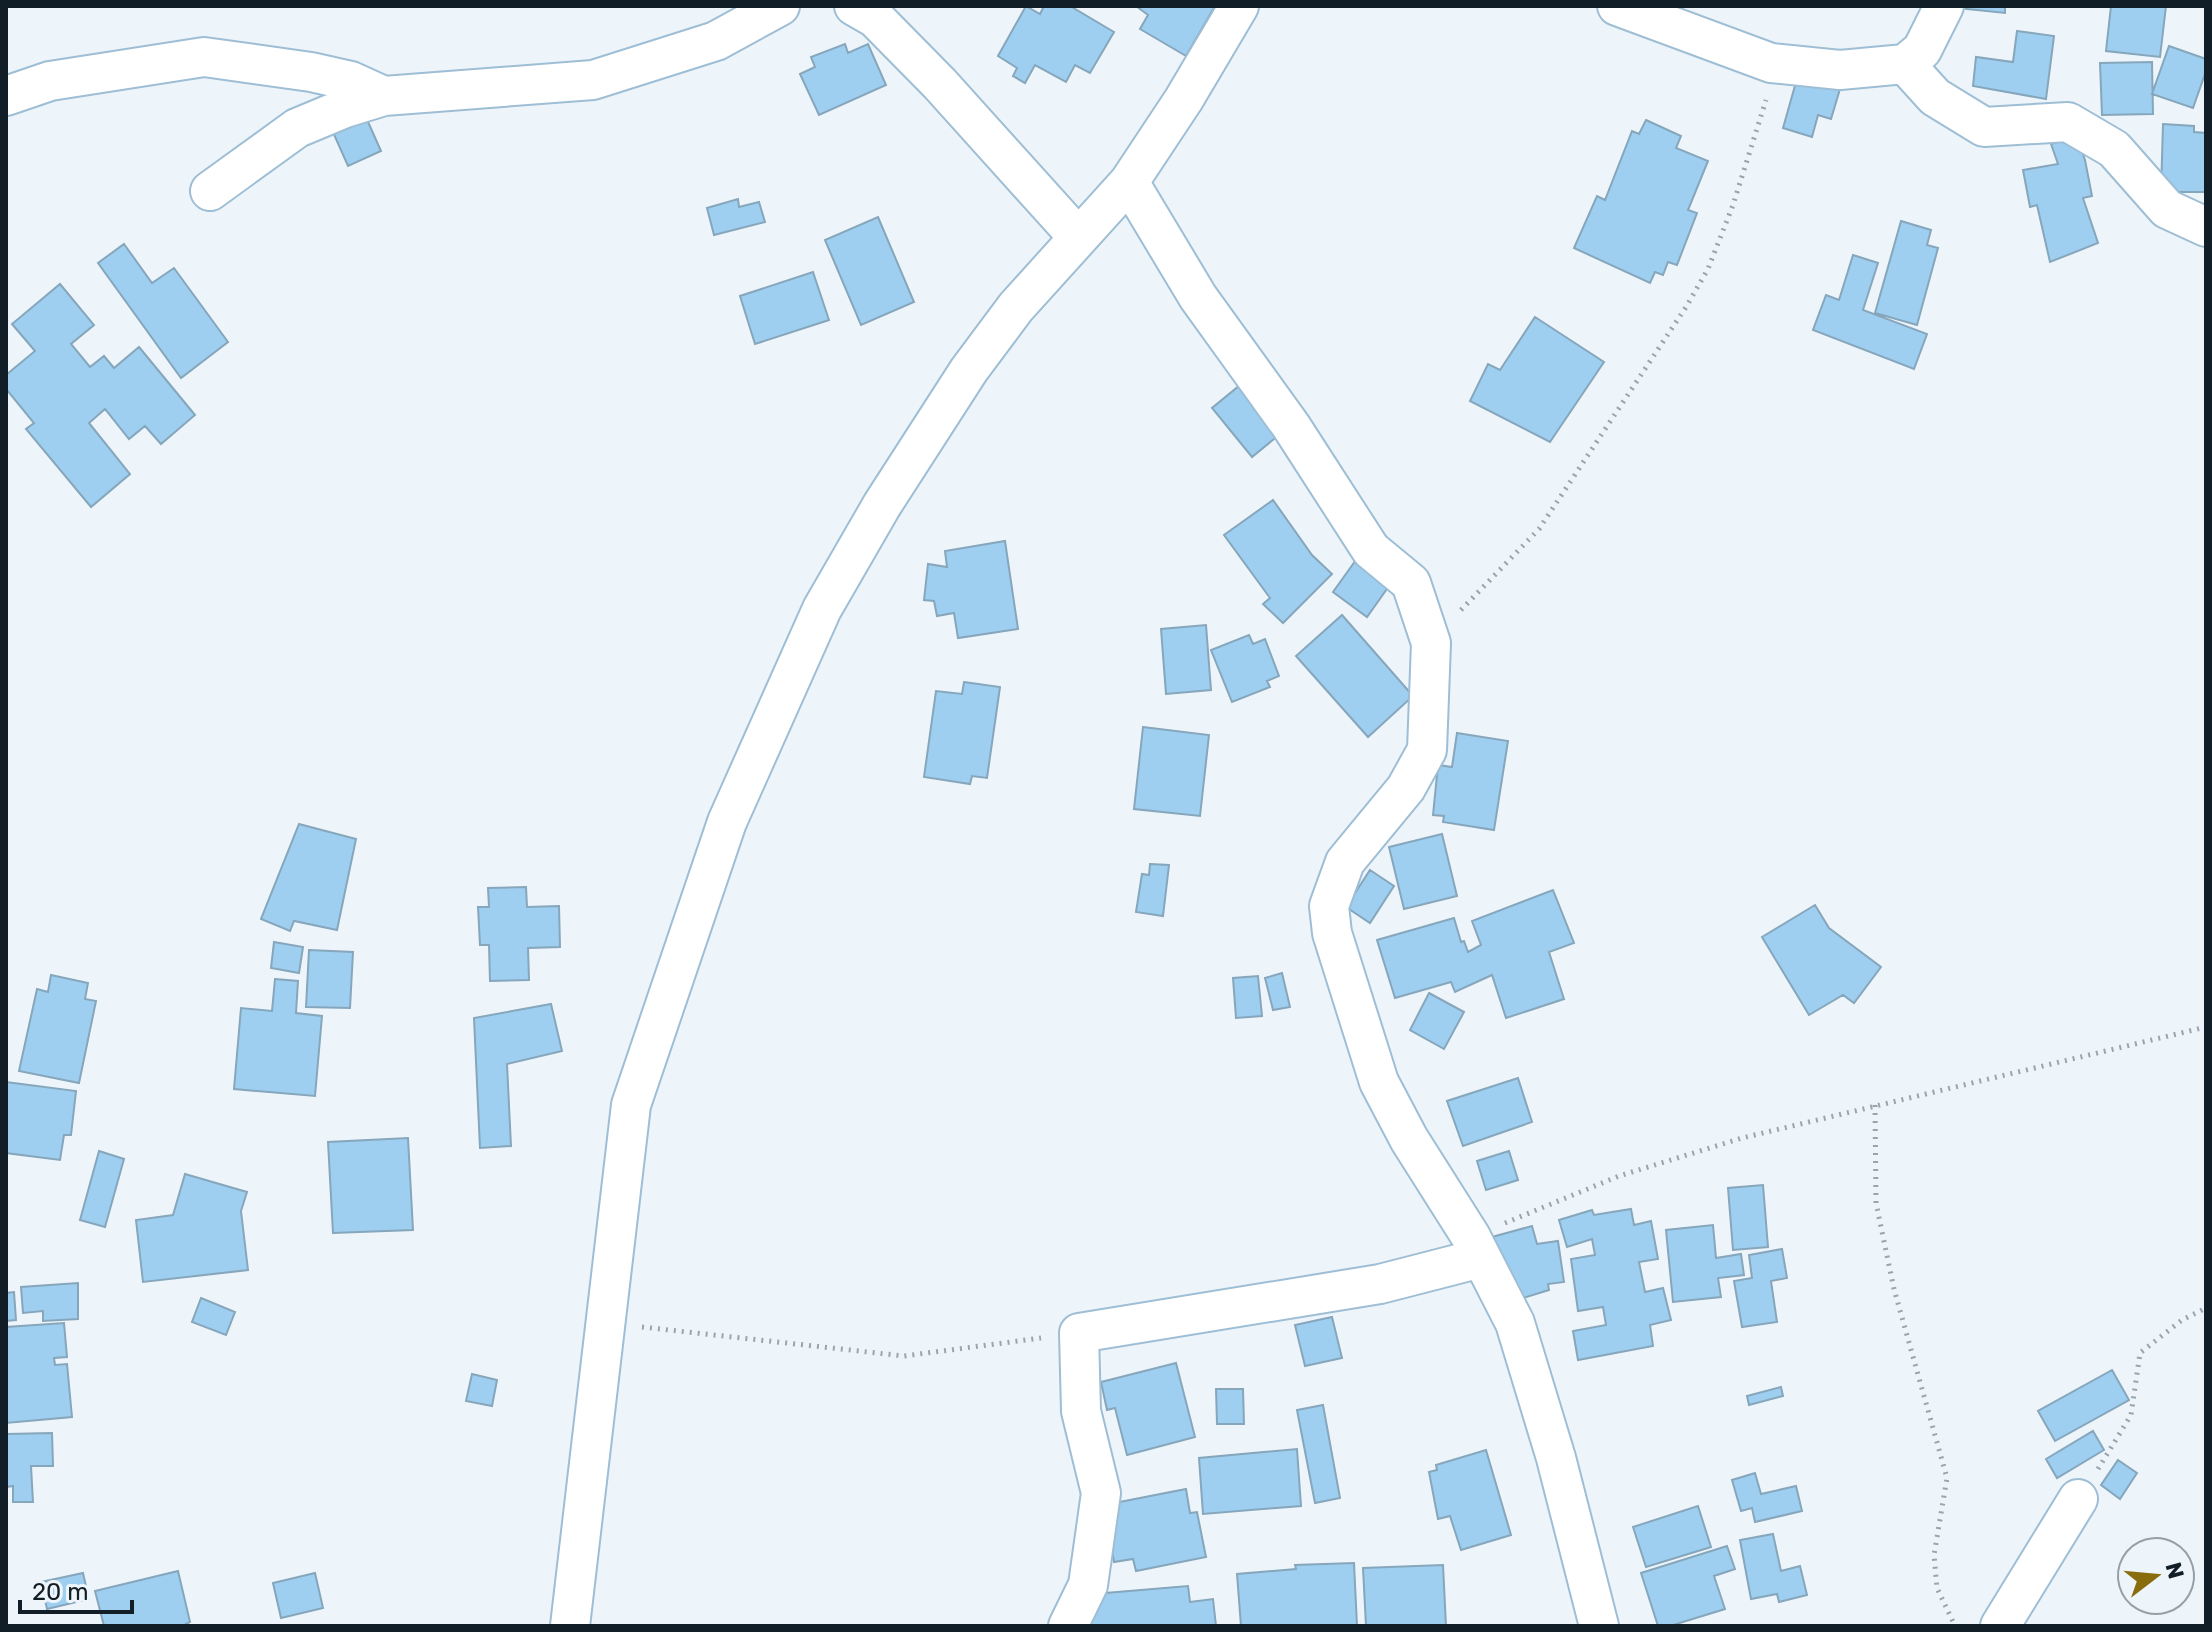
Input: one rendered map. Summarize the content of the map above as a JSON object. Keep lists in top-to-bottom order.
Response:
{
  "scale_bar": "20 m",
  "north": "right"
}
